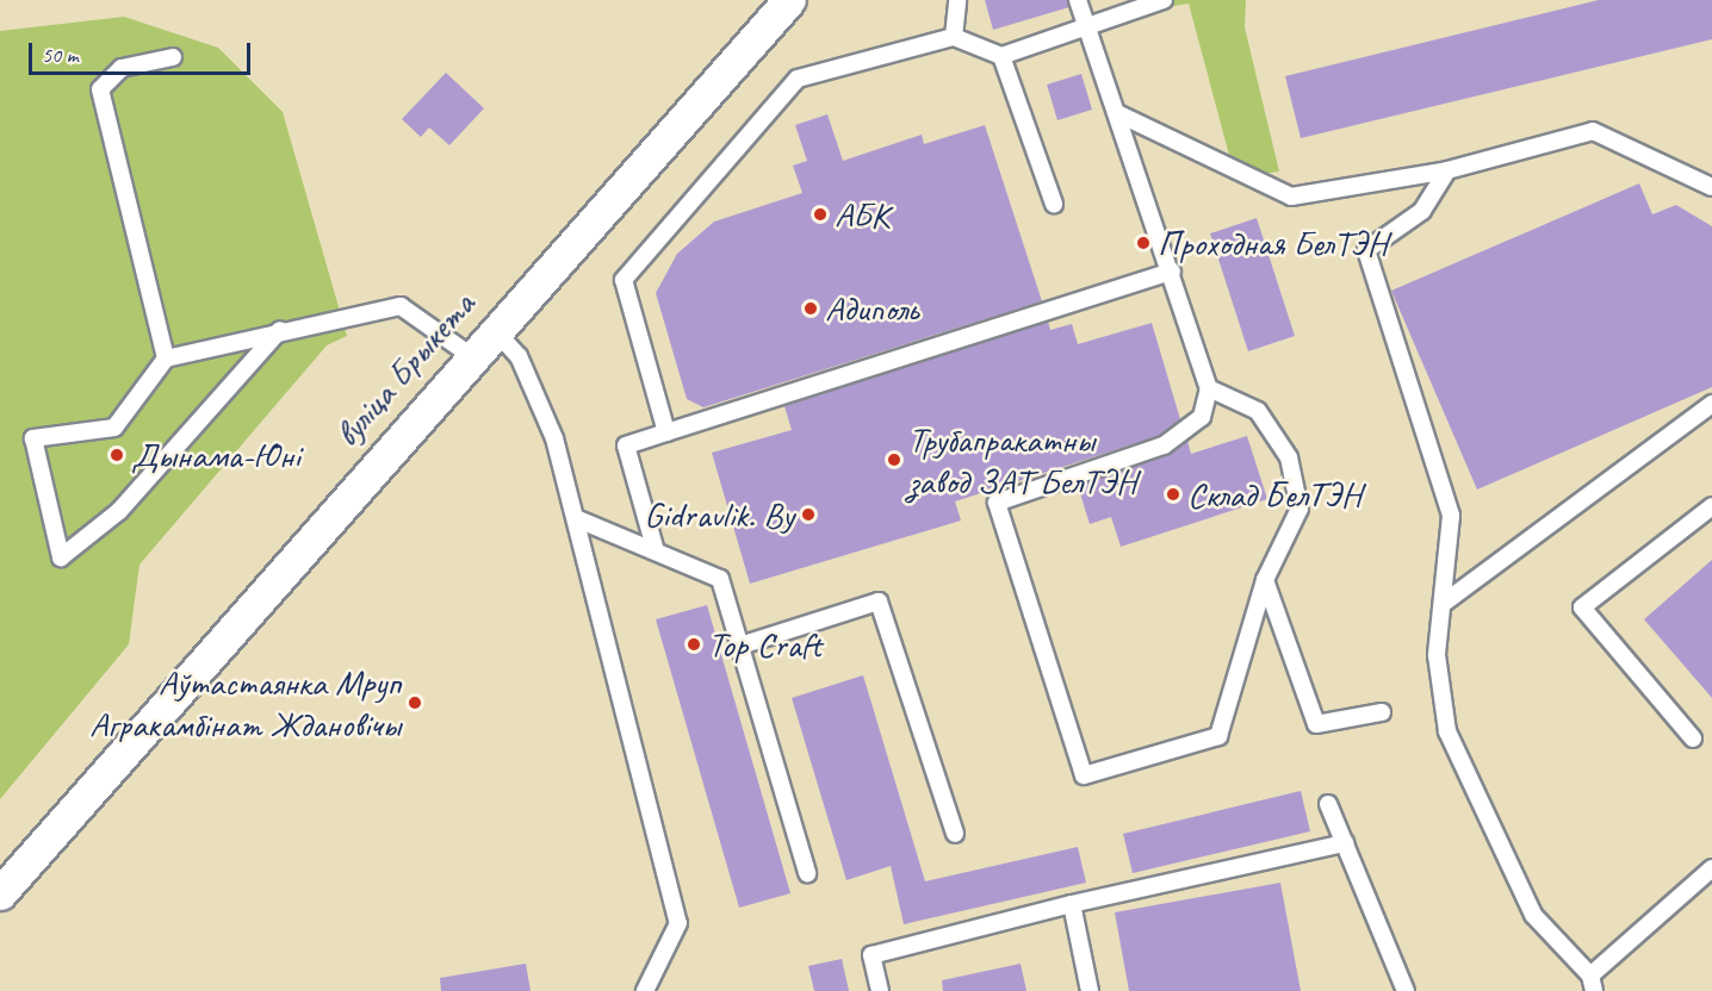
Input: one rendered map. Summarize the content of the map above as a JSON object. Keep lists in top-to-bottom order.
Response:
{
  "streets": {
    "street": ["вуліца Брыкета"]
  },
  "places": [
    "АБК",
    "Проходная БелТЭН",
    "Адиполь",
    "Дынама-Юні",
    "Трубапракатны завод ЗАТ БелТЭН",
    "Склад БелТЭН",
    "Gidravlik. By",
    "Top Craft",
    "Аўтастаянка Мруп Агракамбінат Ждановічы"
  ],
  "scale_bar": "50 m"
}
